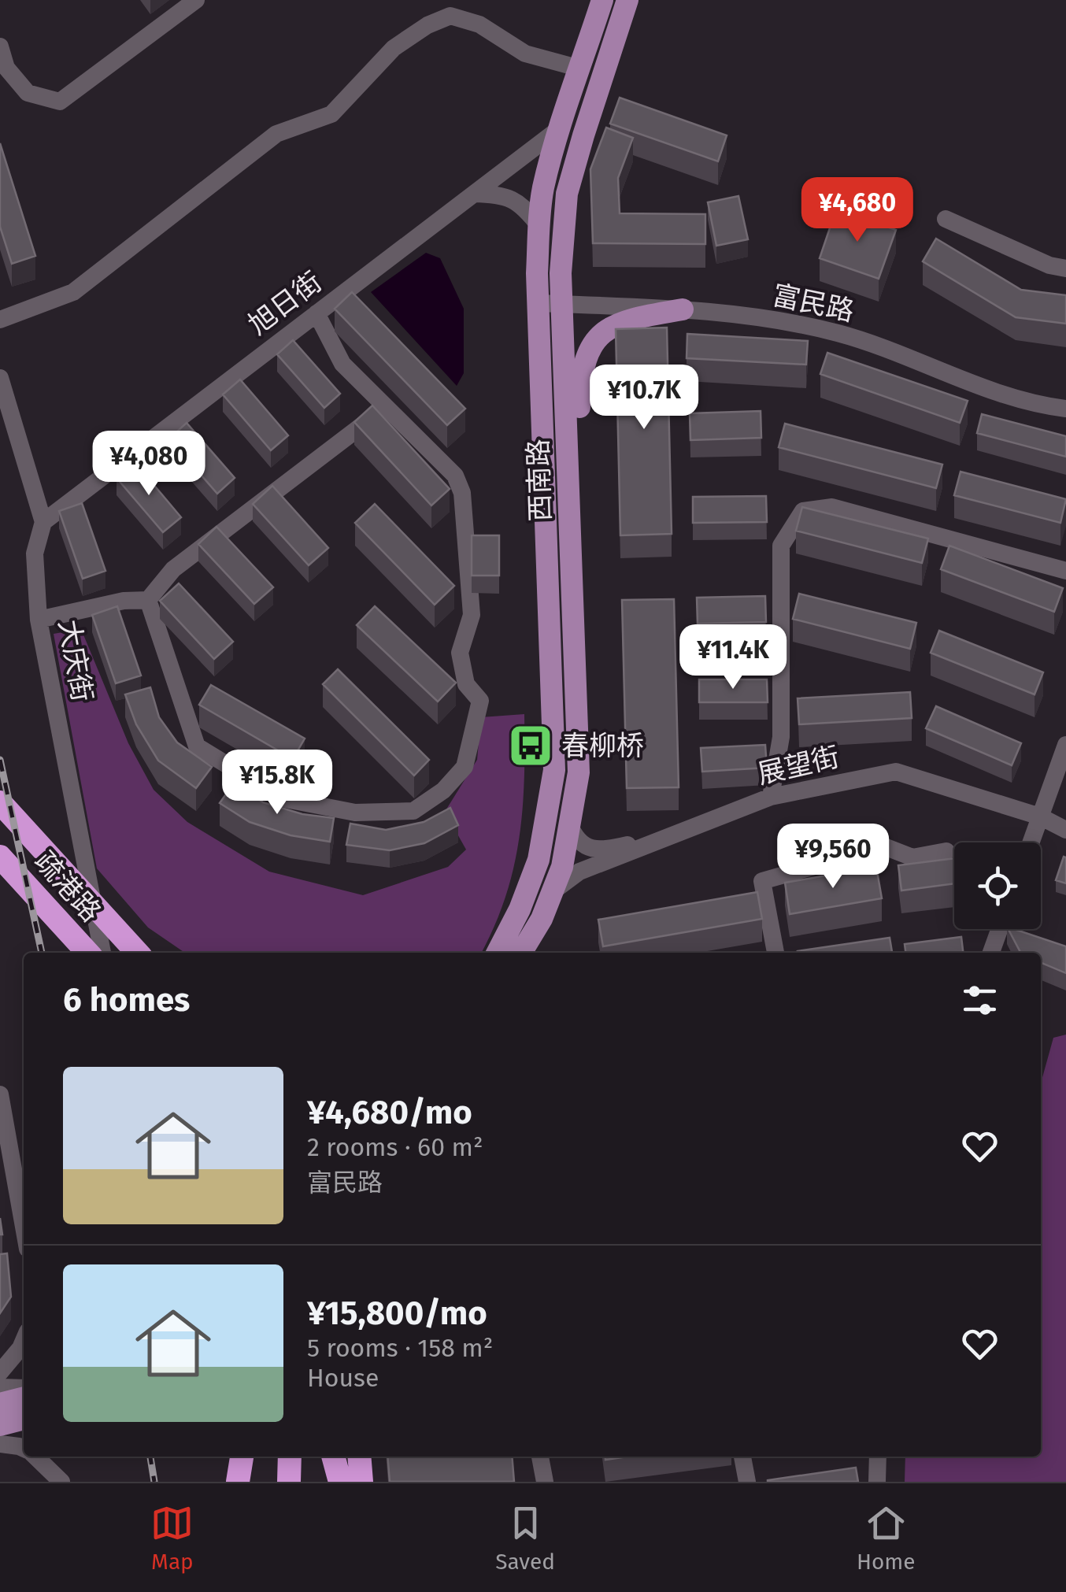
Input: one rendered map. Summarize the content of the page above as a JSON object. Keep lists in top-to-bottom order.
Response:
{
  "streets": {
    "highway": ["疏港路"],
    "main road": ["西南路"],
    "street": [
      "旭日街",
      "富民路",
      "大庆街",
      "展望街"
    ]
  },
  "crossings": [
    ["旭日街", "西南路"],
    ["旭日街", "大庆街"],
    ["富民路", "西南路"],
    ["西南路", "展望街"]
  ],
  "places": {
    "bus stop": ["春柳桥"]
  },
  "page": {
    "price": [
      "¥4,680",
      "¥10.7K",
      "¥4,080",
      "¥11.4K",
      "¥15.8K",
      "¥9,560"
    ],
    "heading": "6 homes",
    "list": [
      {
        "name": "¥4,680/mo",
        "note": "2 rooms · 60 m² · 富民路"
      },
      {
        "name": "¥15,800/mo",
        "note": "5 rooms · 158 m² · House"
      }
    ],
    "tabs": ["Map", "Saved", "Home"]
  }
}
